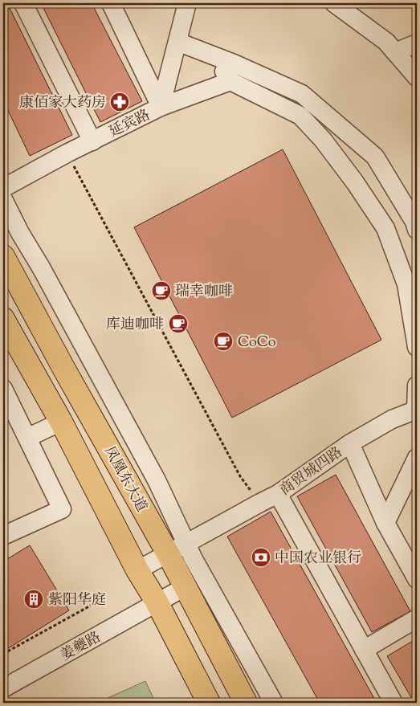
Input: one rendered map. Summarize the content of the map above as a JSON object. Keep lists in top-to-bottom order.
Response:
{
  "streets": {
    "main road": ["凤凰东大道"],
    "street": ["延宾路", "商贸城四路", "姜夔路"]
  },
  "crossings": [
    ["商贸城四路", "凤凰东大道"],
    ["凤凰东大道", "姜夔路"]
  ],
  "places": {
    "pharmacy": ["康佰家大药房"],
    "cafe": ["瑞幸咖啡", "库迪咖啡", "CoCo"],
    "bank": ["中国农业银行"],
    "building": ["紫阳华庭"]
  }
}
